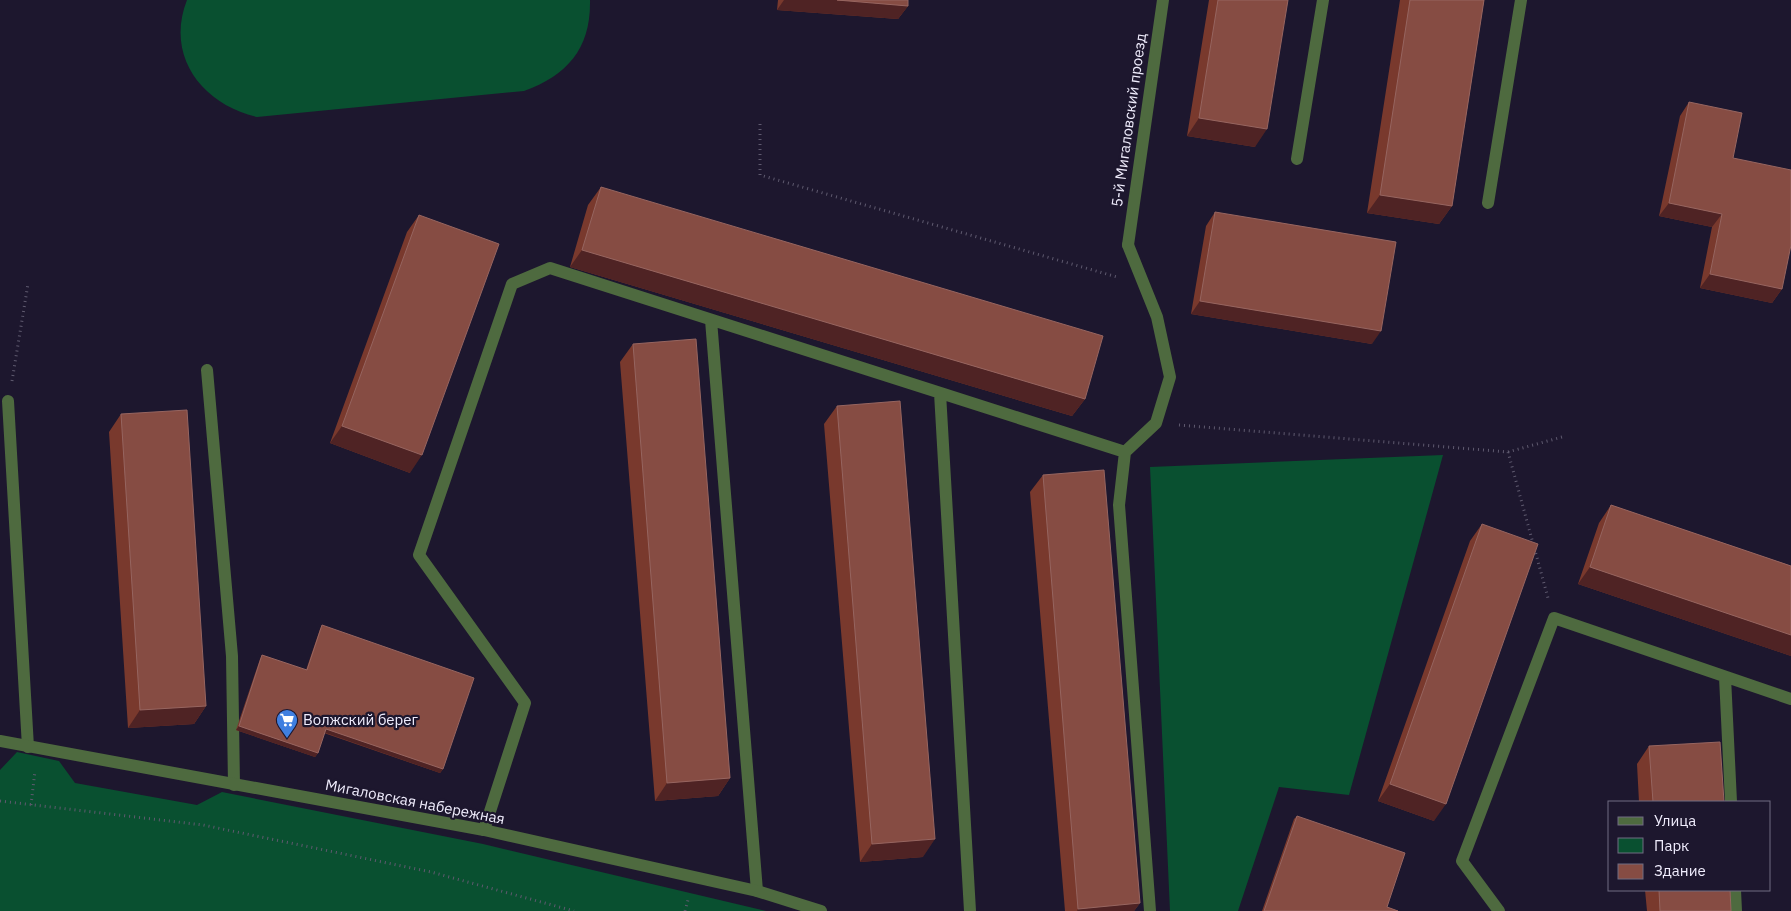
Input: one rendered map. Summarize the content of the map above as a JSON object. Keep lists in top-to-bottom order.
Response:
{
  "streets": {
    "street": ["5-й Мигаловский проезд", "Мигаловская набережная"]
  },
  "places": {
    "supermarket": ["Волжский берег"]
  },
  "legend": ["Улица", "Парк", "Здание"]
}
